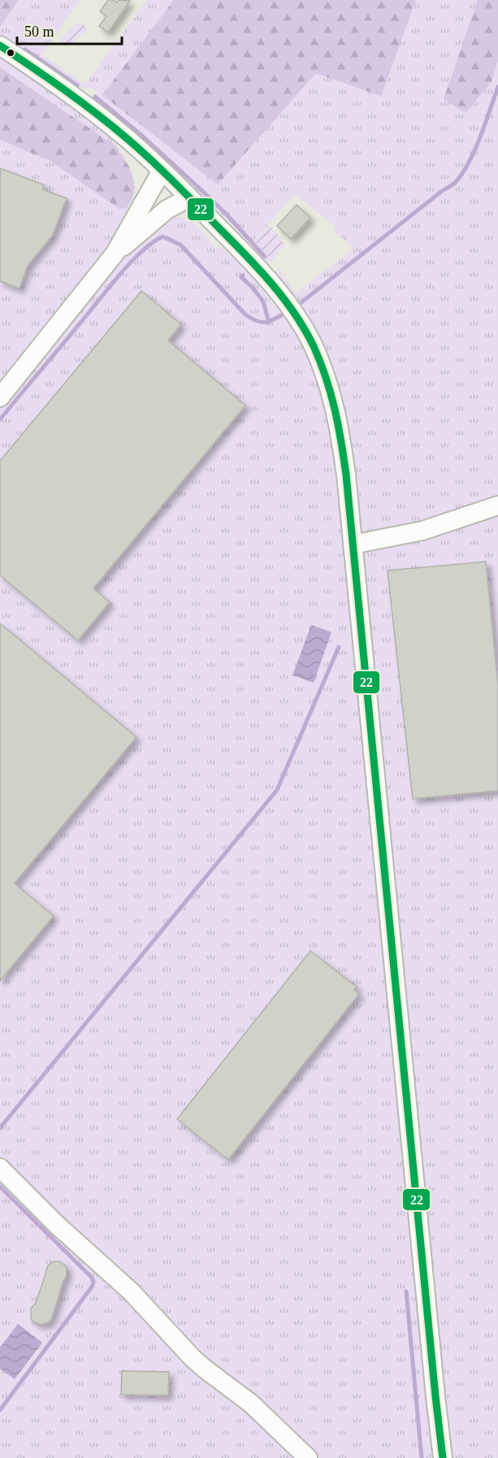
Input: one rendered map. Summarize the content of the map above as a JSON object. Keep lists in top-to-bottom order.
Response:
{
  "lines": ["transit line 22"],
  "scale_bar": "50 m"
}
